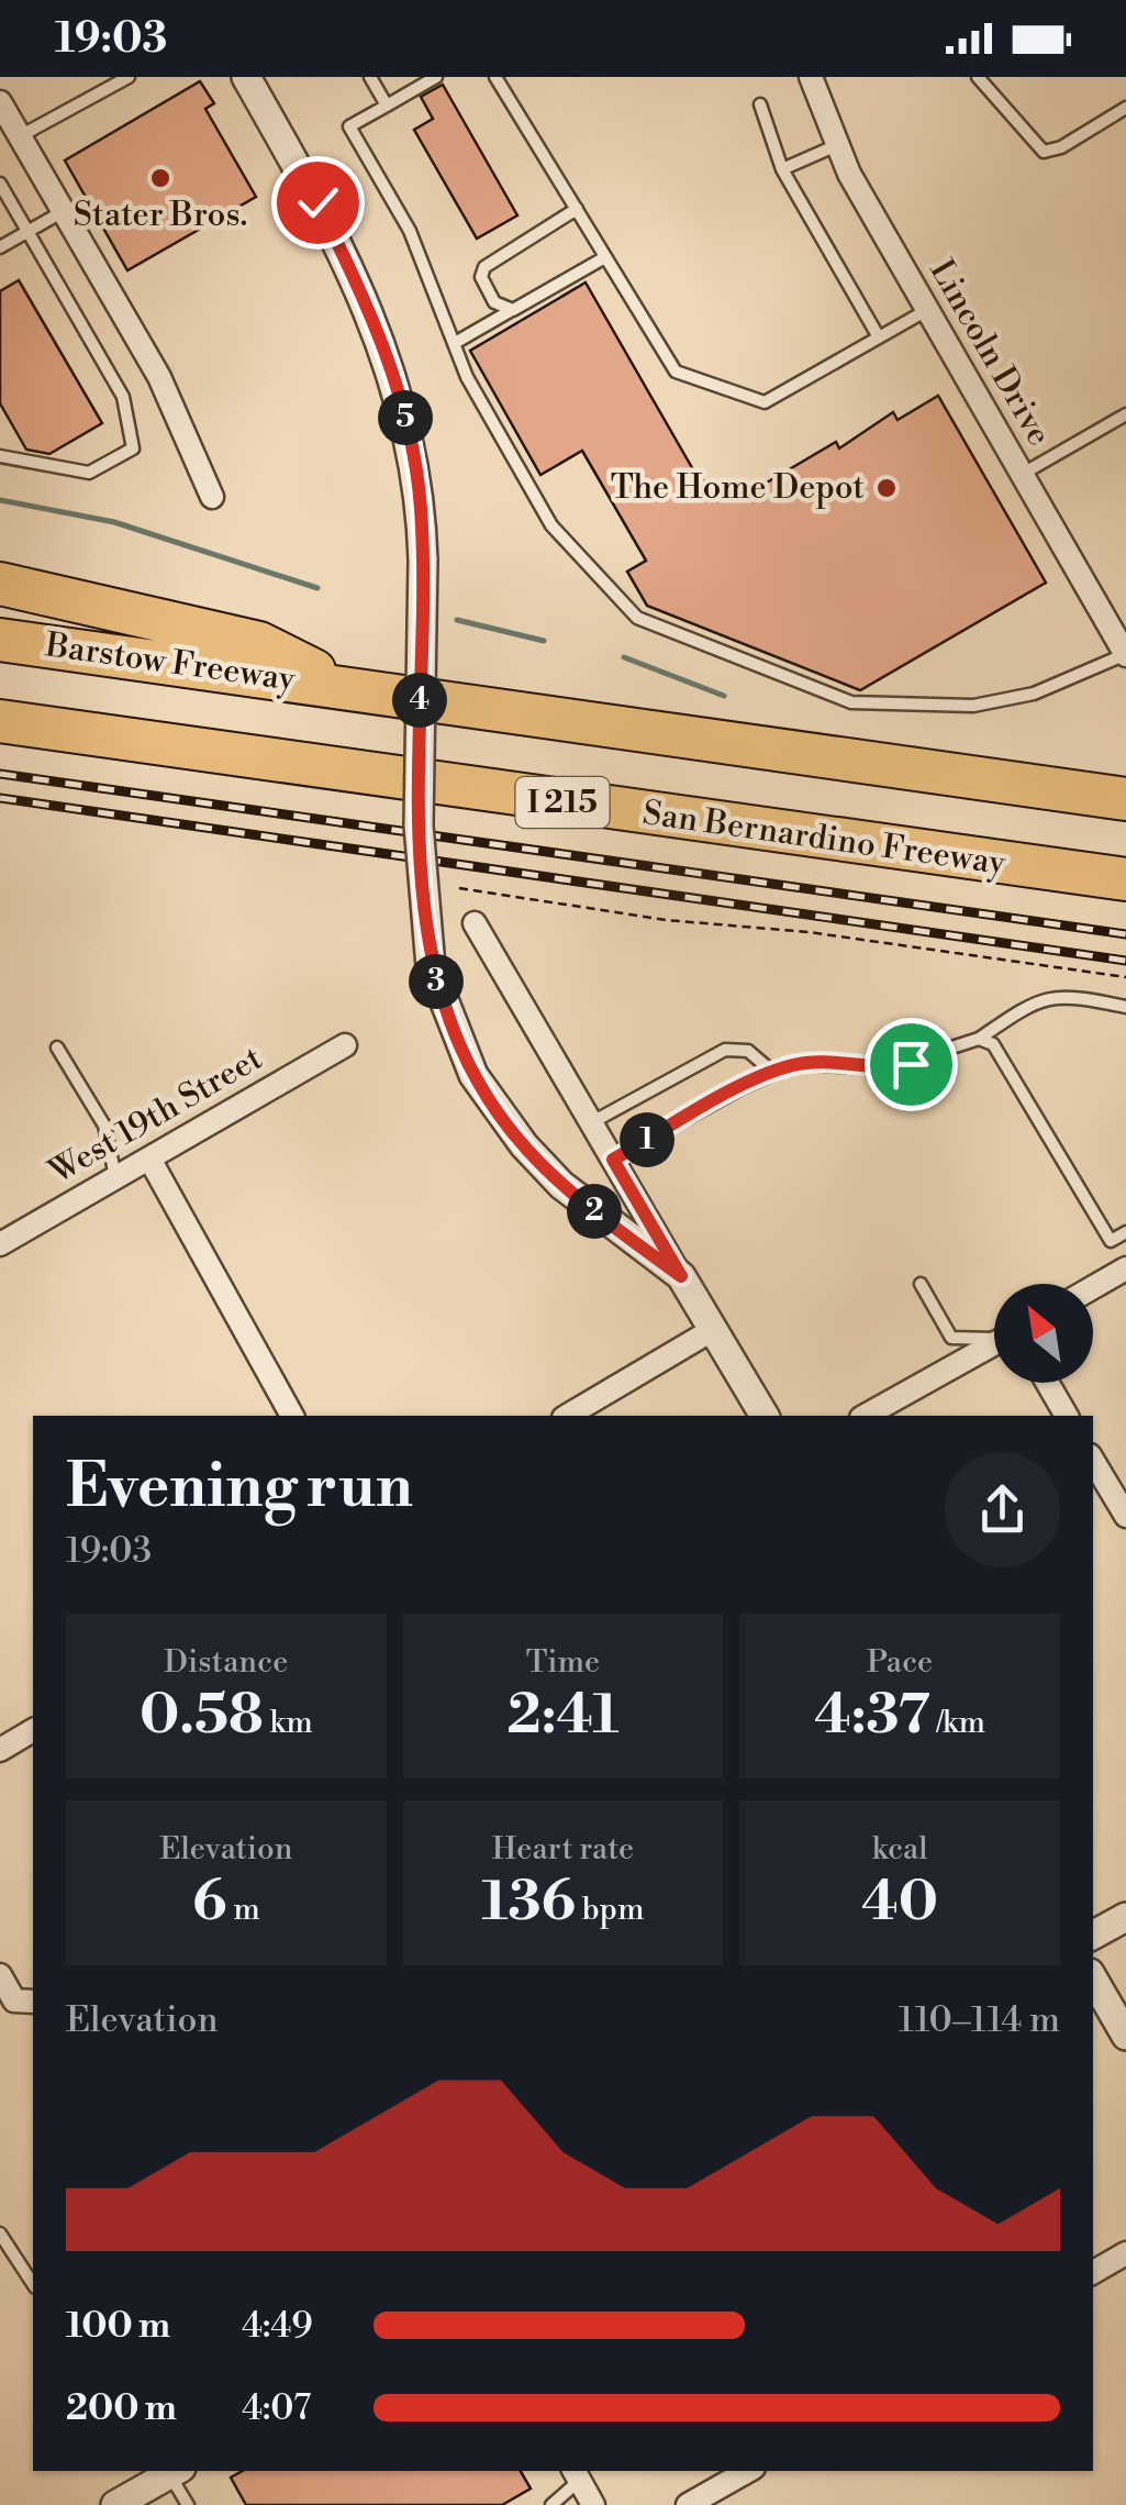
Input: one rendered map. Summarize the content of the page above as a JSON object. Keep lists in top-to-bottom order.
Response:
{
  "streets": {
    "highway": ["Barstow Freeway", "I 215", "San Bernardino Freeway"],
    "street": ["Lincoln Drive", "West 19th Street"]
  },
  "crossings": [
    ["Barstow Freeway", "I 215"]
  ],
  "places": ["Stater Bros.", "The Home Depot"],
  "north": "top left",
  "page": {
    "status": "19:03",
    "pins": [
      "5",
      "4",
      "3",
      "1",
      "2"
    ],
    "heading": ["Evening run", "19:03"],
    "stats": [
      ["Distance", "0.58 km"],
      ["Time", "2:41"],
      ["Pace", "4:37 /km"],
      ["Elevation", "6 m"],
      ["Heart rate", "136 bpm"],
      ["kcal", "40"]
    ],
    "chart": ["Elevation", "110–114 m"],
    "list": [
      {
        "name": "100 m",
        "note": "4:49"
      },
      {
        "name": "200 m",
        "note": "4:07"
      }
    ]
  }
}
